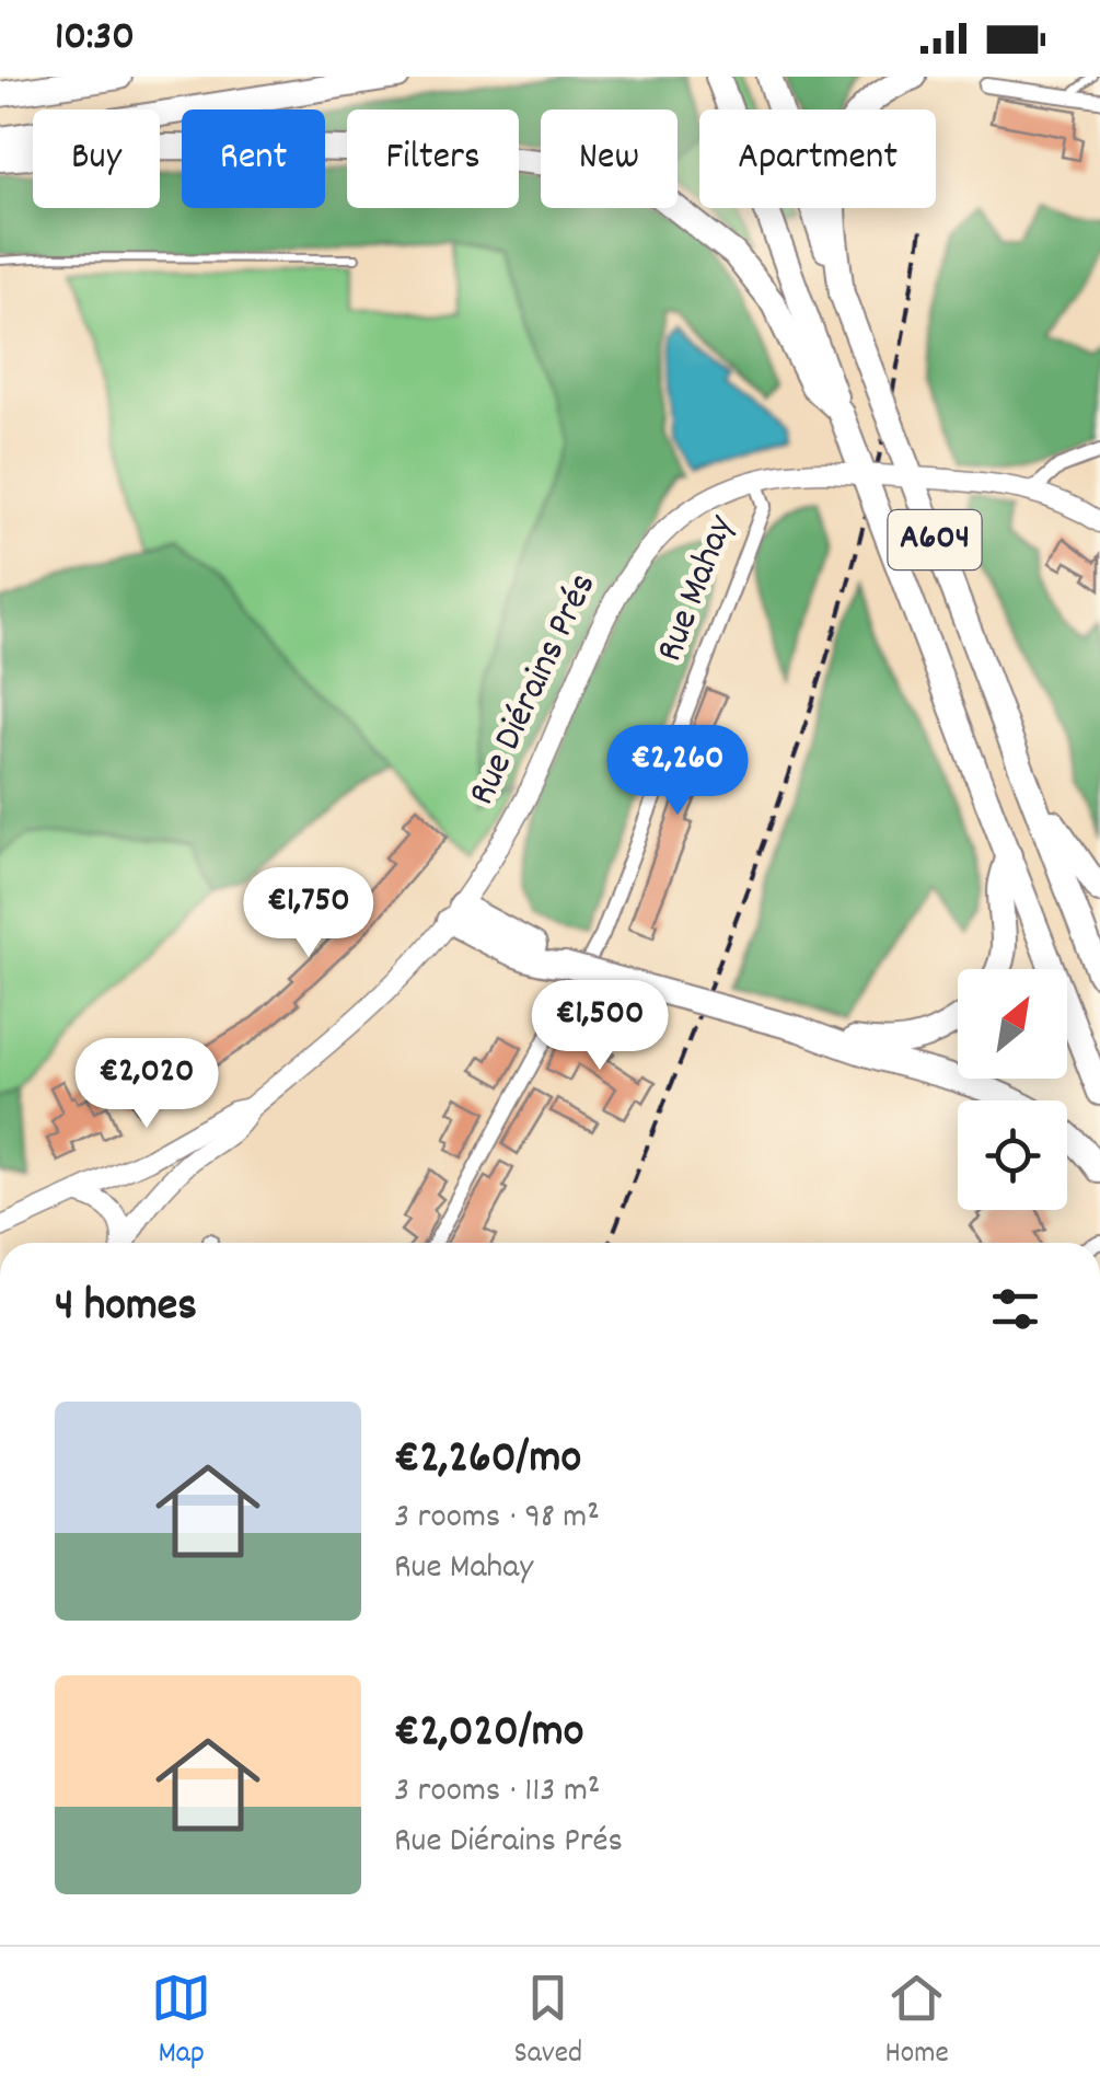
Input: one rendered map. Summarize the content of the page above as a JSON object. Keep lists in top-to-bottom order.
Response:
{
  "streets": {
    "highway": ["A604"],
    "main road": ["Rue Diérains Prés"],
    "street": ["Rue Mahay"]
  },
  "crossings": [
    ["Rue Mahay", "Rue Diérains Prés"]
  ],
  "north": "top right",
  "page": {
    "status": "10:30",
    "chip": [
      "Buy",
      "Rent",
      "Filters",
      "New",
      "Apartment"
    ],
    "price": [
      "€2,260",
      "€1,750",
      "€1,500",
      "€2,020"
    ],
    "heading": "4 homes",
    "list": [
      {
        "name": "€2,260/mo",
        "note": "3 rooms · 98 m² · Rue Mahay"
      },
      {
        "name": "€2,020/mo",
        "note": "3 rooms · 113 m² · Rue Diérains Prés"
      }
    ],
    "tabs": ["Map", "Saved", "Home"]
  }
}
